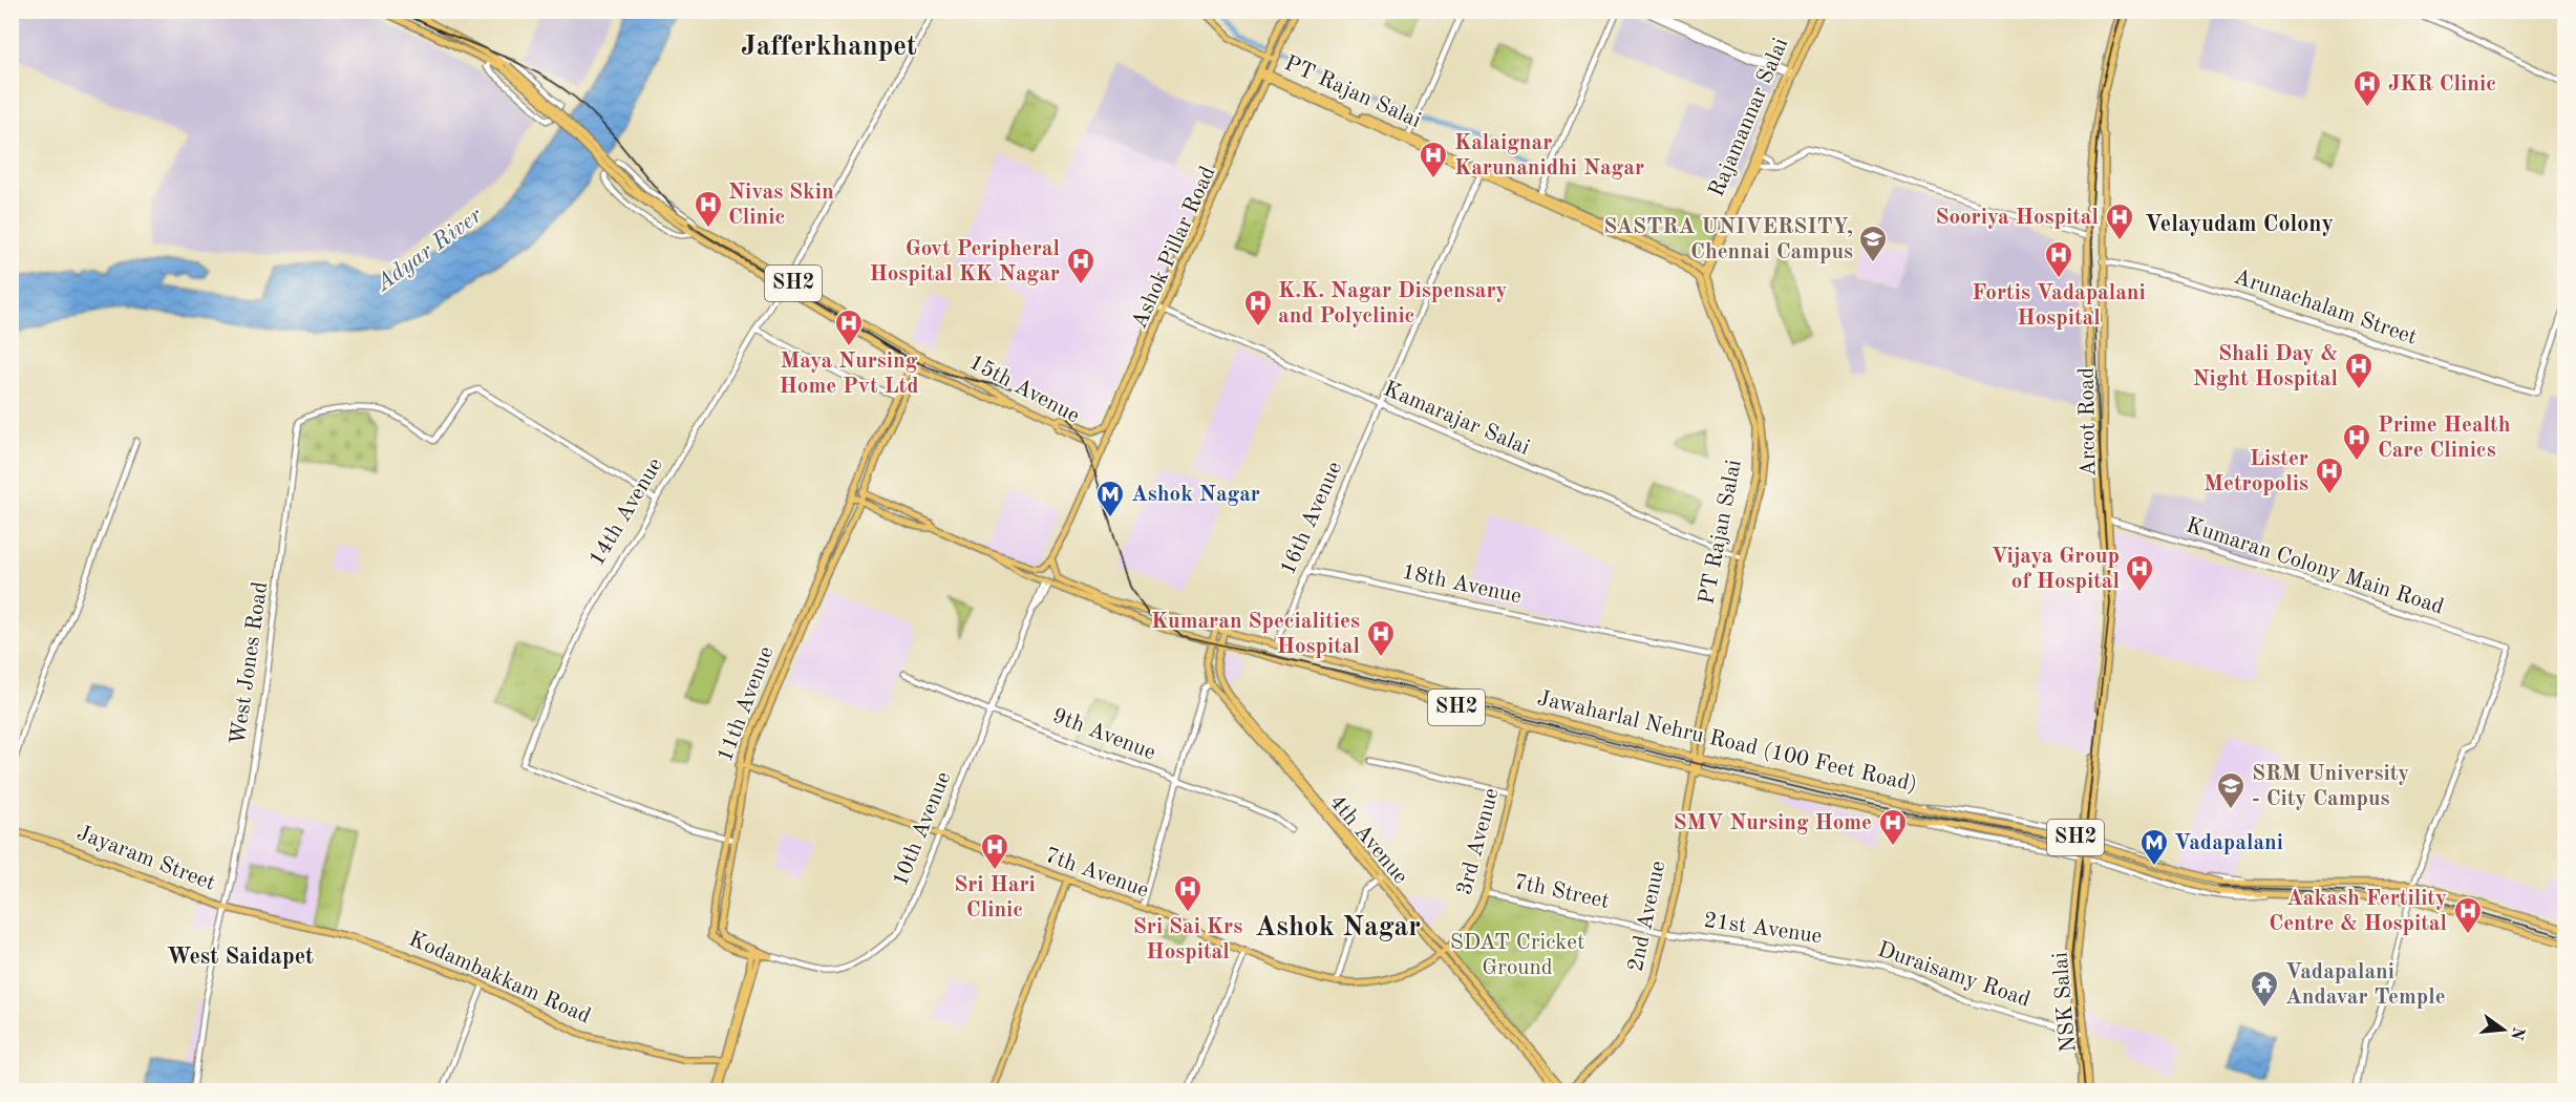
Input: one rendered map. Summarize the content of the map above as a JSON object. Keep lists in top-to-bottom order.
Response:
{
  "streets": {
    "main road": [
      "PT Rajan Salai",
      "Rajamannar Salai",
      "Ashok Pillar Road",
      "SH2",
      "15th Avenue",
      "Arcot Road",
      "11th Avenue",
      "Jawaharlal Nehru Road (100 Feet Road)",
      "4th Avenue",
      "3rd Avenue",
      "Jayaram Street",
      "7th Avenue",
      "2nd Avenue",
      "Kodambakkam Road",
      "NSK Salai"
    ],
    "street": [
      "Arunachalam Street",
      "Kamarajar Salai",
      "14th Avenue",
      "16th Avenue",
      "Kumaran Colony Main Road",
      "18th Avenue",
      "West Jones Road",
      "9th Avenue",
      "10th Avenue",
      "7th Street",
      "21st Avenue",
      "Duraisamy Road"
    ]
  },
  "crossings": [
    ["PT Rajan Salai", "Rajamannar Salai"],
    ["PT Rajan Salai", "Ashok Pillar Road"],
    ["PT Rajan Salai", "Kamarajar Salai"],
    ["PT Rajan Salai", "16th Avenue"],
    ["PT Rajan Salai", "18th Avenue"],
    ["PT Rajan Salai", "Jawaharlal Nehru Road (100 Feet Road)"],
    ["Ashok Pillar Road", "SH2"],
    ["Ashok Pillar Road", "15th Avenue"],
    ["Ashok Pillar Road", "Kamarajar Salai"],
    ["Ashok Pillar Road", "Jawaharlal Nehru Road (100 Feet Road)"],
    ["SH2", "15th Avenue"],
    ["SH2", "14th Avenue"],
    ["SH2", "11th Avenue"],
    ["SH2", "Jawaharlal Nehru Road (100 Feet Road)"],
    ["SH2", "2nd Avenue"],
    ["Arunachalam Street", "Arcot Road"],
    ["Kamarajar Salai", "16th Avenue"],
    ["Arcot Road", "Kumaran Colony Main Road"],
    ["Arcot Road", "Jawaharlal Nehru Road (100 Feet Road)"],
    ["14th Avenue", "West Jones Road"],
    ["14th Avenue", "11th Avenue"],
    ["16th Avenue", "18th Avenue"],
    ["16th Avenue", "Jawaharlal Nehru Road (100 Feet Road)"],
    ["Kumaran Colony Main Road", "Jawaharlal Nehru Road (100 Feet Road)"],
    ["West Jones Road", "Jayaram Street"],
    ["West Jones Road", "Kodambakkam Road"],
    ["11th Avenue", "10th Avenue"],
    ["11th Avenue", "7th Avenue"],
    ["9th Avenue", "10th Avenue"],
    ["Jawaharlal Nehru Road (100 Feet Road)", "10th Avenue"],
    ["Jawaharlal Nehru Road (100 Feet Road)", "3rd Avenue"],
    ["Jawaharlal Nehru Road (100 Feet Road)", "2nd Avenue"],
    ["10th Avenue", "7th Avenue"],
    ["4th Avenue", "3rd Avenue"],
    ["4th Avenue", "7th Avenue"],
    ["3rd Avenue", "7th Avenue"],
    ["3rd Avenue", "7th Street"],
    ["Jayaram Street", "Kodambakkam Road"],
    ["7th Street", "2nd Avenue"],
    ["7th Street", "21st Avenue"],
    ["2nd Avenue", "21st Avenue"],
    ["21st Avenue", "Duraisamy Road"]
  ],
  "districts": [
    "Jafferkhanpet",
    "Velayudam Colony",
    "Ashok Nagar",
    "West Saidapet"
  ],
  "water": ["Adyar River"],
  "parks": ["SDAT Cricket Ground"],
  "places": {
    "hospital": [
      "JKR Clinic",
      "Kalaignar Karunanidhi Nagar",
      "Nivas Skin Clinic",
      "Sooriya Hospital",
      "Fortis Vadapalani Hospital",
      "Govt Peripheral Hospital KK Nagar",
      "K.K. Nagar Dispensary and Polyclinic",
      "Maya Nursing Home Pvt Ltd",
      "Shali Day & Night Hospital",
      "Prime Health Care Clinics",
      "Lister Metropolis",
      "Vijaya Group of Hospital",
      "Kumaran Specialities Hospital",
      "SMV Nursing Home",
      "Sri Hari Clinic",
      "Sri Sai Krs Hospital",
      "Aakash Fertility Centre & Hospital"
    ],
    "school or university": ["SASTRA UNIVERSITY, Chennai Campus", "SRM University - City Campus"],
    "metro station": ["Ashok Nagar", "Vadapalani"],
    "temple": ["Vadapalani Andavar Temple"]
  },
  "north": "right"
}
